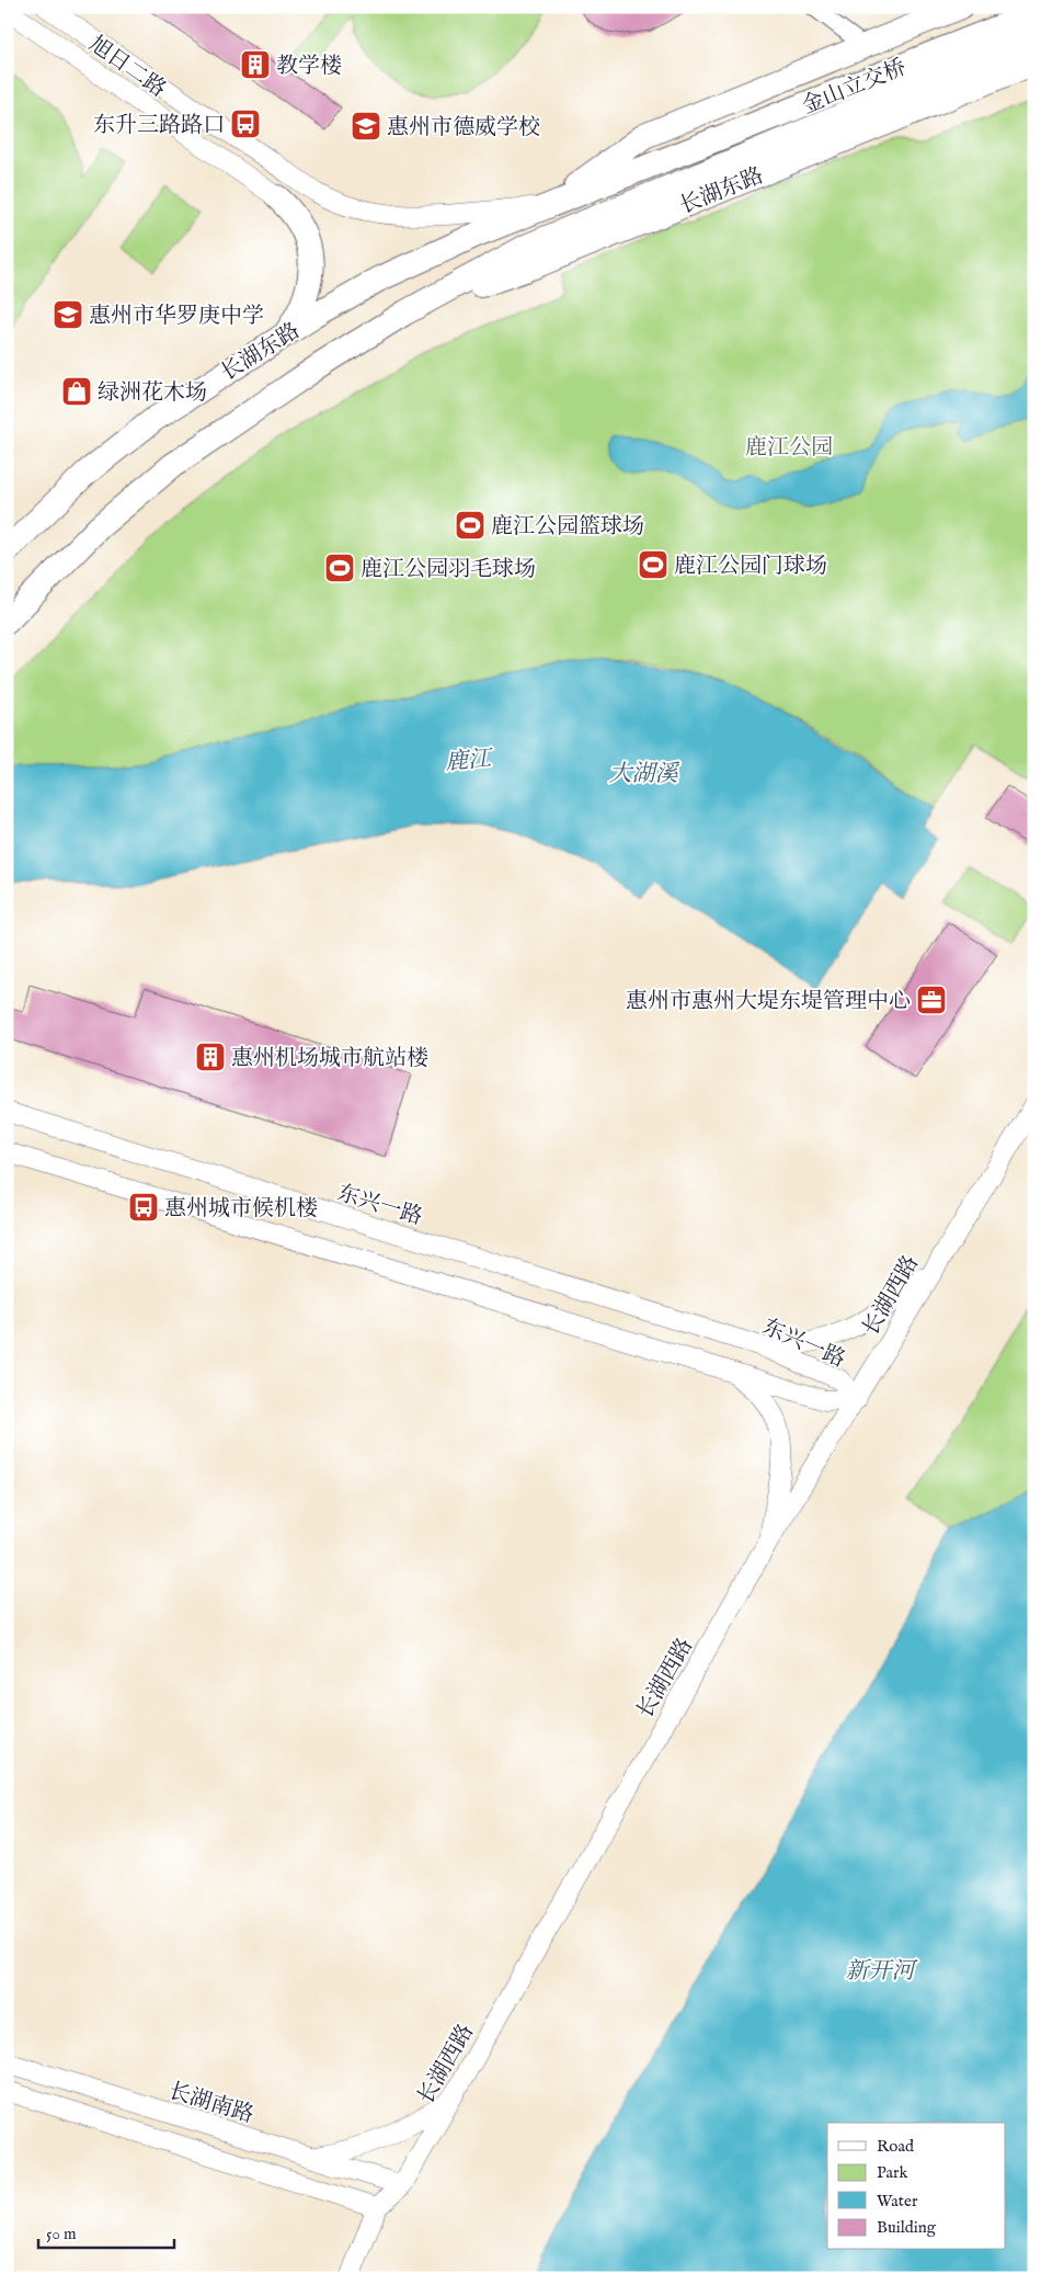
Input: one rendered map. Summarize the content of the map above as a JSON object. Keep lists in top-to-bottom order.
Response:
{
  "streets": {
    "main road": ["金山立交桥", "长湖东路"],
    "street": [
      "旭日二路",
      "东兴一路",
      "长湖西路",
      "长湖南路"
    ]
  },
  "crossings": [
    ["旭日二路", "长湖东路"],
    ["金山立交桥", "长湖东路"],
    ["东兴一路", "长湖西路"],
    ["长湖西路", "长湖南路"]
  ],
  "water": ["鹿江", "大湖溪", "新开河"],
  "parks": ["鹿江公园"],
  "places": {
    "building": ["教学楼", "惠州机场城市航站楼"],
    "bus stop": ["东升三路路口", "惠州城市候机楼"],
    "school or university": ["惠州市德威学校", "惠州市华罗庚中学"],
    "shop": ["绿洲花木场"],
    "sports": ["鹿江公园篮球场", "鹿江公园门球场", "鹿江公园羽毛球场"],
    "office": ["惠州市惠州大堤东堤管理中心"]
  },
  "legend": [
    "Road",
    "Park",
    "Water",
    "Building"
  ],
  "scale_bar": "50 m"
}
